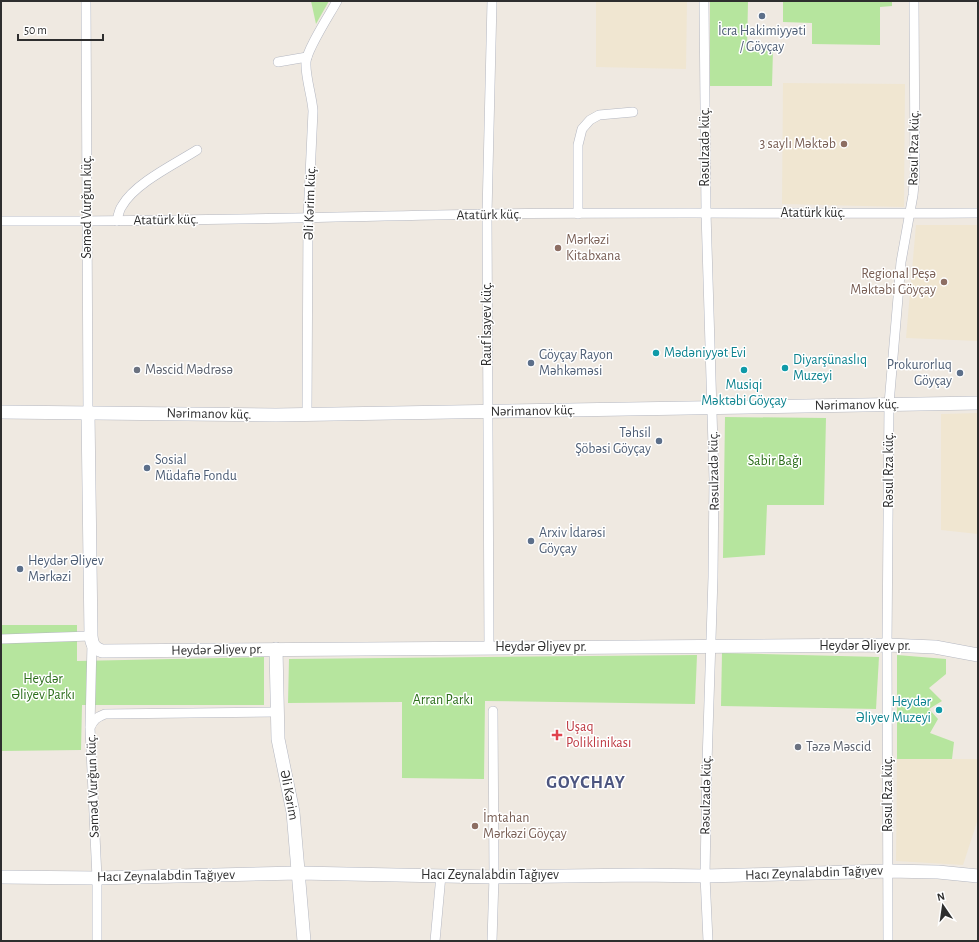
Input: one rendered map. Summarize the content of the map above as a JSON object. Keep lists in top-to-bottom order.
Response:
{
  "streets": {
    "street": [
      "Rəsulzadə küç.",
      "Rəsul Rza küç.",
      "Əli Kərim küç.",
      "Səməd Vurğun küç.",
      "Atatürk küç.",
      "Rauf İsayev küç.",
      "Nərimanov küç.",
      "Heydər Əliyev pr.",
      "Əli Kərim",
      "Hacı Zeynalabdin Tağıyev"
    ]
  },
  "crossings": [
    ["Rəsulzadə küç.", "Atatürk küç."],
    ["Rəsulzadə küç.", "Nərimanov küç."],
    ["Rəsulzadə küç.", "Heydər Əliyev pr."],
    ["Rəsulzadə küç.", "Hacı Zeynalabdin Tağıyev"],
    ["Rəsul Rza küç.", "Atatürk küç."],
    ["Rəsul Rza küç.", "Nərimanov küç."],
    ["Rəsul Rza küç.", "Heydər Əliyev pr."],
    ["Rəsul Rza küç.", "Hacı Zeynalabdin Tağıyev"],
    ["Əli Kərim küç.", "Atatürk küç."],
    ["Əli Kərim küç.", "Nərimanov küç."],
    ["Səməd Vurğun küç.", "Atatürk küç."],
    ["Səməd Vurğun küç.", "Nərimanov küç."],
    ["Səməd Vurğun küç.", "Əli Kərim"],
    ["Səməd Vurğun küç.", "Hacı Zeynalabdin Tağıyev"],
    ["Atatürk küç.", "Rauf İsayev küç."],
    ["Rauf İsayev küç.", "Nərimanov küç."],
    ["Rauf İsayev küç.", "Heydər Əliyev pr."],
    ["Heydər Əliyev pr.", "Əli Kərim"],
    ["Əli Kərim", "Hacı Zeynalabdin Tağıyev"]
  ],
  "districts": ["GOYCHAY"],
  "parks": ["Sabir Bağı", "Heydər Əliyev Parkı", "Arran Parkı"],
  "places": {
    "other": [
      "İcra Hakimiyyəti / Göyçay",
      "3 saylı Məktəb",
      "Mərkəzi Kitabxana",
      "Regional Peşə Məktəbi Göyçay",
      "Mədəniyyət Evi",
      "Göyçay Rayon Məhkəməsi",
      "Diyarşünaslıq Muzeyi",
      "Məscid Mədrəsə",
      "Musiqi Məktəbi Göyçay",
      "Prokurorluq Göyçay",
      "Təhsil Şöbəsi Göyçay",
      "Sosial Müdafiə Fondu",
      "Arxiv İdarəsi Göyçay",
      "Heydər Əliyev Mərkəzi",
      "Heydər Əliyev Muzeyi",
      "Təzə Məscid",
      "İmtahan Mərkəzi Göyçay"
    ],
    "health": ["Uşaq Poliklinikası"]
  },
  "scale_bar": "50 m",
  "north": "top"
}
